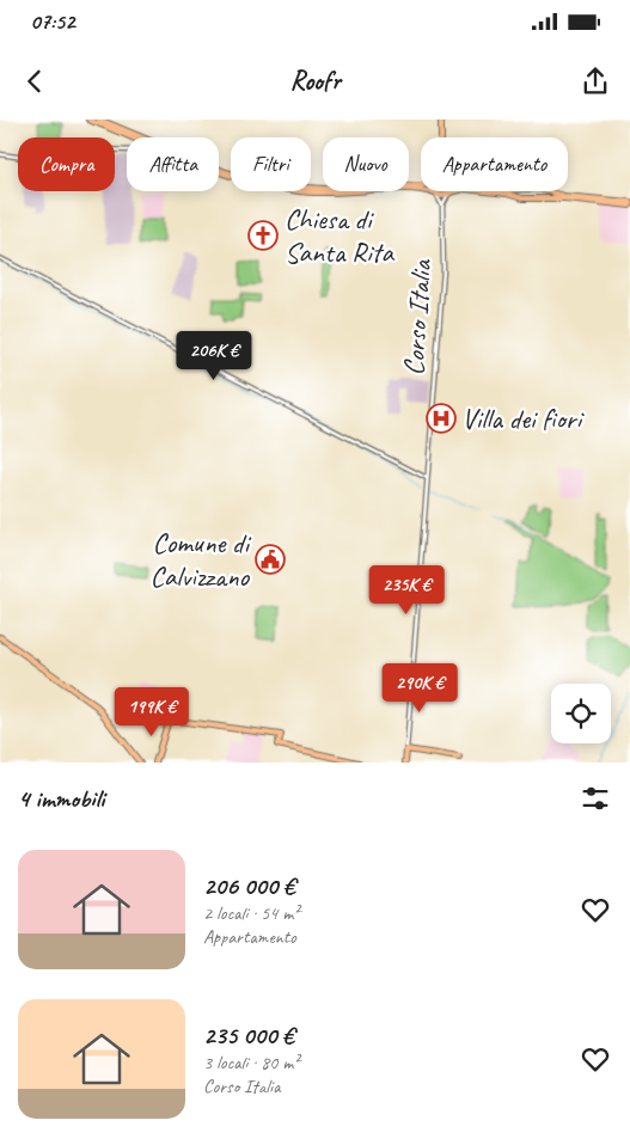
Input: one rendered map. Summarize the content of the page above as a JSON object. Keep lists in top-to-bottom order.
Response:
{
  "streets": {
    "main road": ["Corso Italia"]
  },
  "places": {
    "church": ["Chiesa di Santa Rita"],
    "hospital": ["Villa dei fiori"],
    "public building": ["Comune di Calvizzano"]
  },
  "page": {
    "status": "07:52",
    "header": "Roofr",
    "chip": [
      "Compra",
      "Affitta",
      "Filtri",
      "Nuovo",
      "Appartamento"
    ],
    "price": [
      "206K €",
      "235K €",
      "290K €",
      "199K €"
    ],
    "heading": "4 immobili",
    "list": [
      {
        "name": "206 000 €",
        "note": "2 locali · 54 m² · Appartamento"
      },
      {
        "name": "235 000 €",
        "note": "3 locali · 80 m² · Corso Italia"
      }
    ]
  }
}
